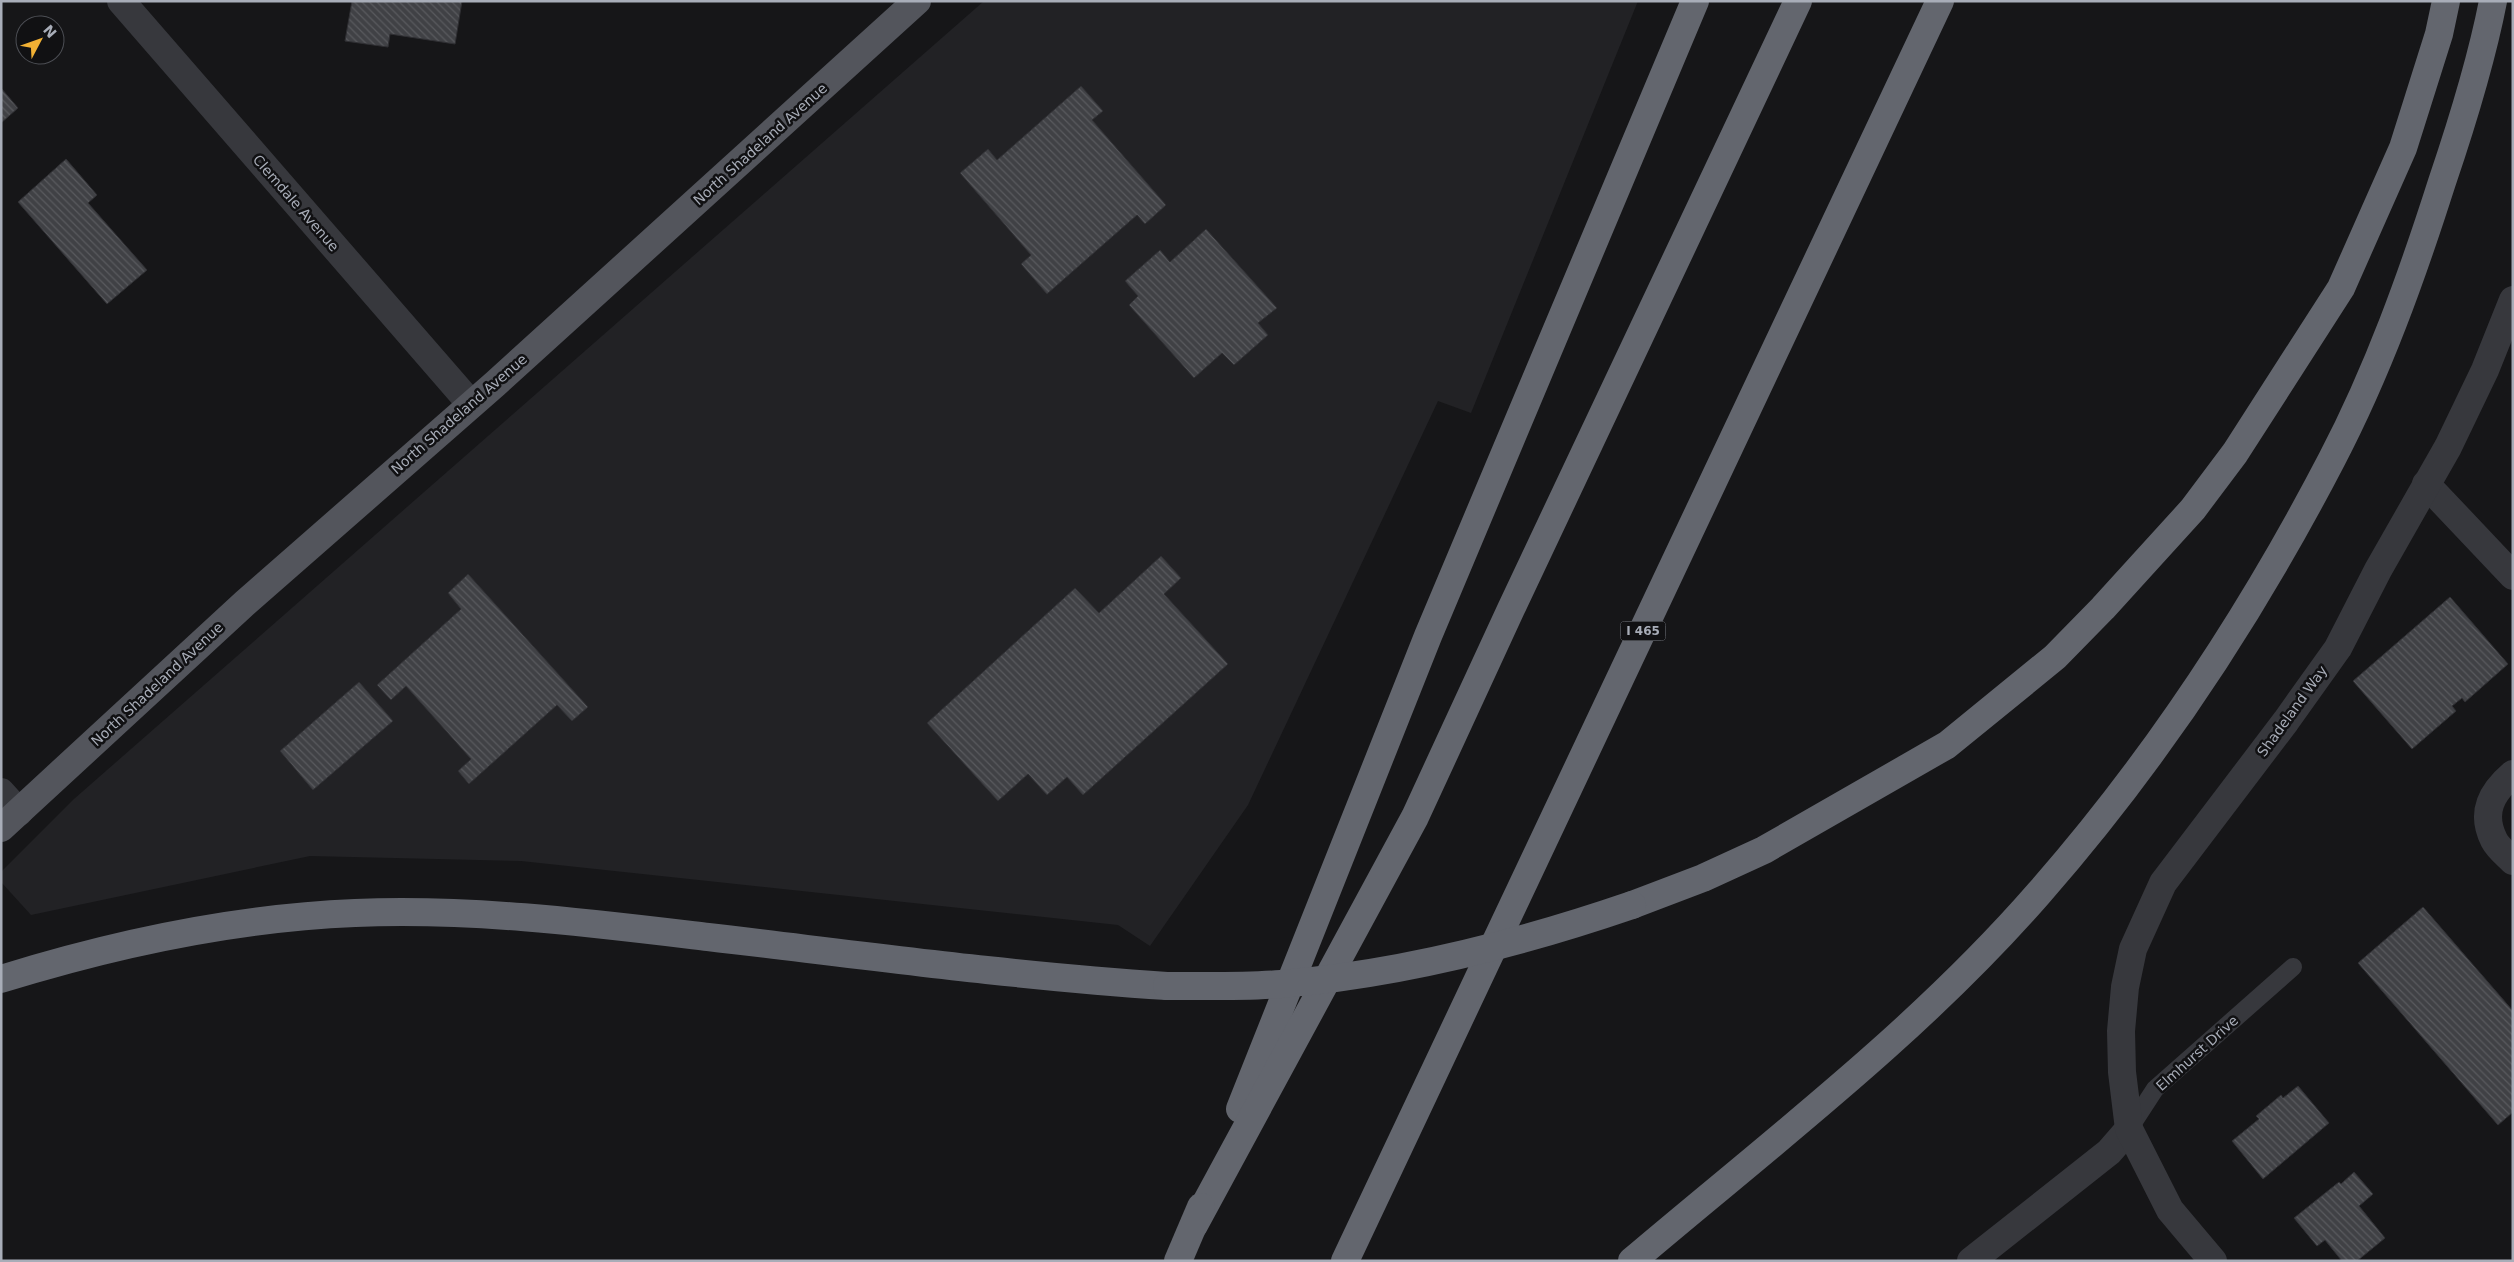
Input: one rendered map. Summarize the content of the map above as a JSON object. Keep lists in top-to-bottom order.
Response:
{
  "streets": {
    "highway": ["I 465"],
    "main road": ["North Shadeland Avenue"],
    "street": ["Clemdale Avenue", "Shadeland Way", "Elmhurst Drive"]
  },
  "crossings": [
    ["North Shadeland Avenue", "Clemdale Avenue"],
    ["Shadeland Way", "Elmhurst Drive"]
  ],
  "north": "top right"
}
